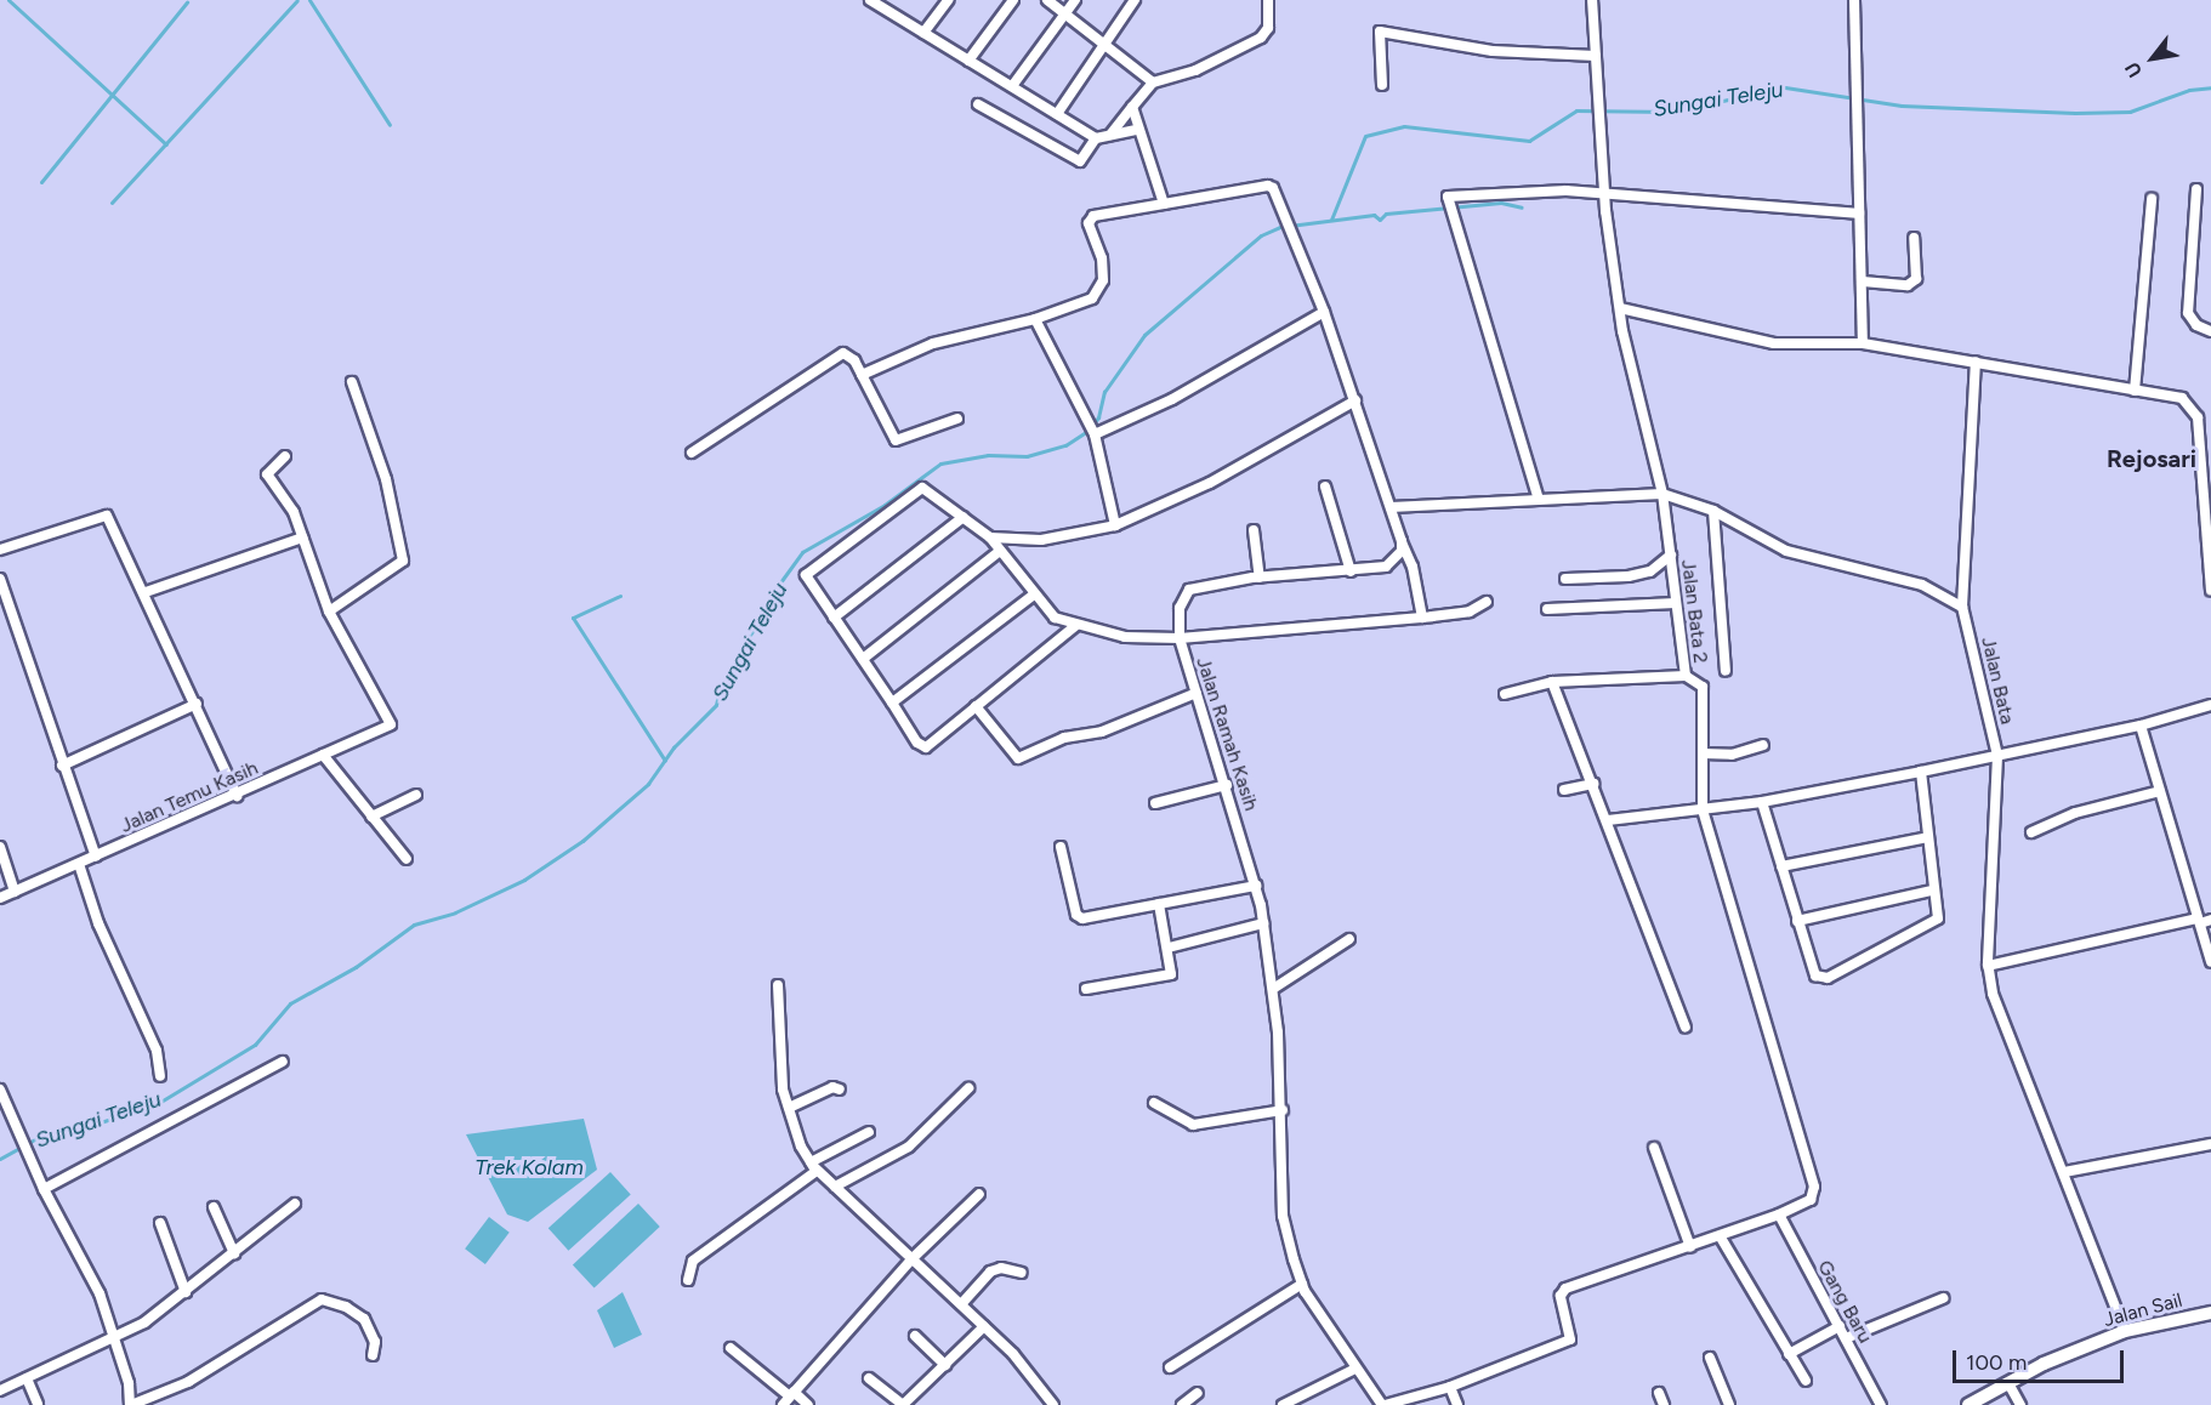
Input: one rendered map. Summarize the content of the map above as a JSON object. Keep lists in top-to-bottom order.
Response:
{
  "streets": {
    "street": [
      "Jalan Bata 2",
      "Jalan Bata",
      "Jalan Ramah Kasih",
      "Jalan Temu Kasih",
      "Gang Baru",
      "Jalan Sail"
    ]
  },
  "crossings": [
    ["Jalan Bata 2", "Gang Baru"],
    ["Jalan Bata", "Jalan Sail"]
  ],
  "districts": ["Rejosari"],
  "water": ["Sungai Teleju", "Trek Kolam"],
  "scale_bar": "100 m",
  "north": "bottom left"
}
